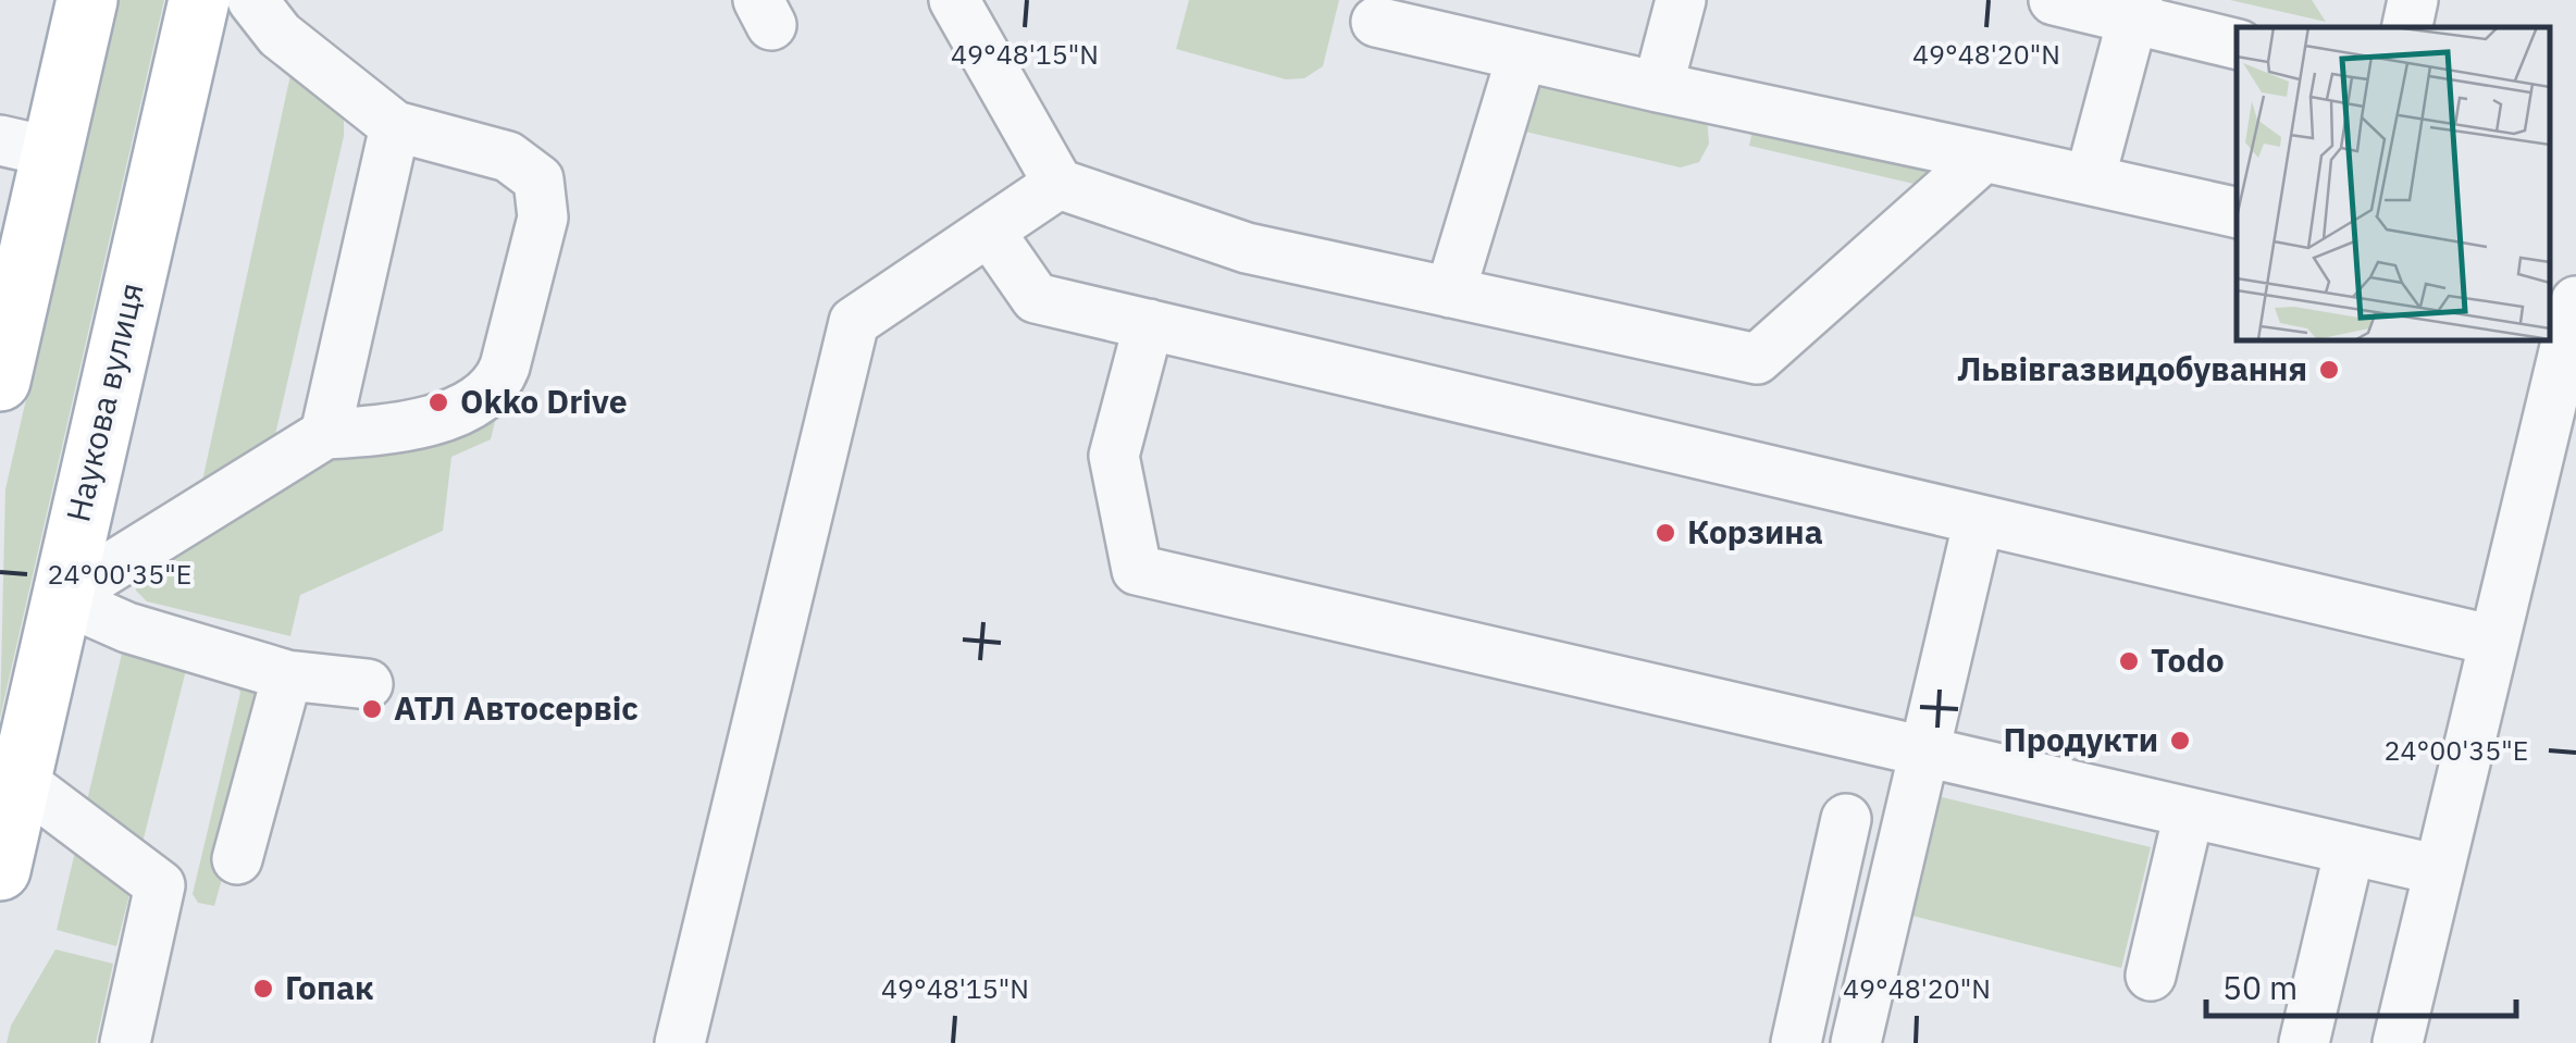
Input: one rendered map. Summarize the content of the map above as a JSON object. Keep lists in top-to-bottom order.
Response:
{
  "streets": {
    "main road": ["Наукова вулиця"]
  },
  "places": [
    "Львівгазвидобування",
    "Okko Drive",
    "Корзина",
    "Todo",
    "АТЛ Автосервіс",
    "Продукти",
    "Гопак"
  ],
  "scale_bar": "50 m",
  "coordinates": ["49°48'15\"N", "49°48'20\"N", "24°00'35\"E"]
}
